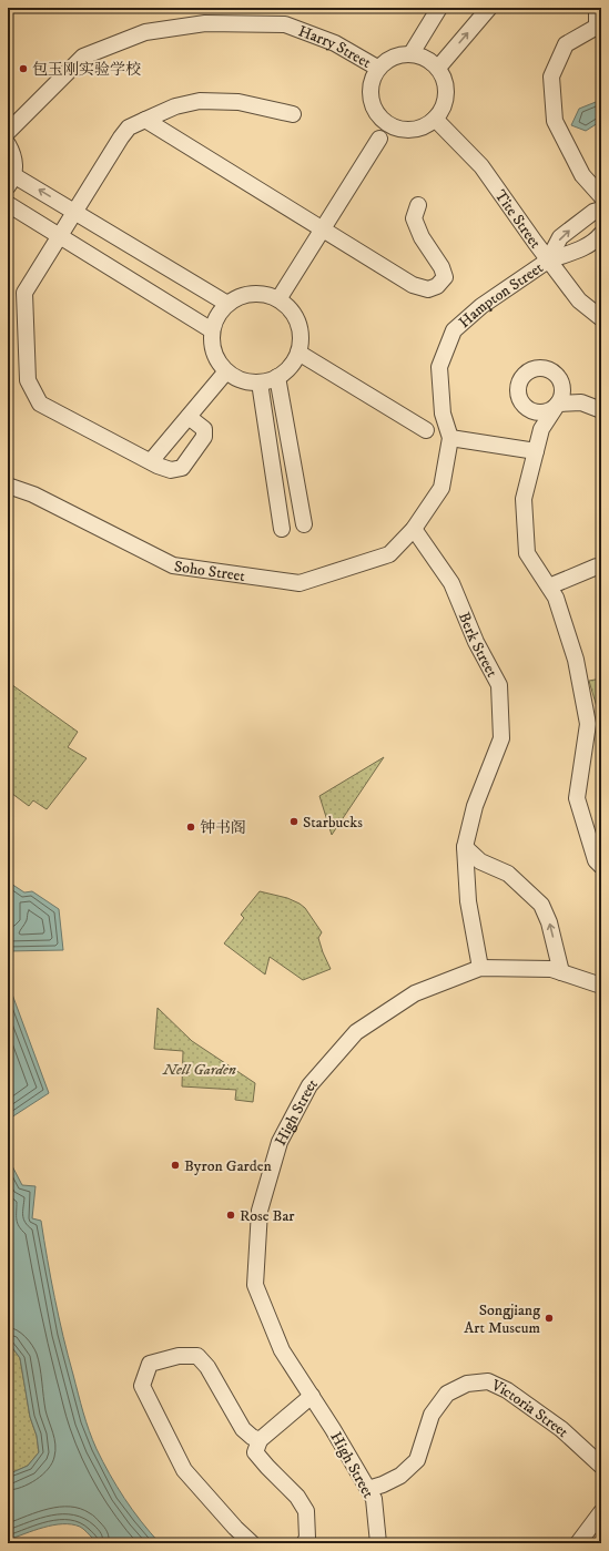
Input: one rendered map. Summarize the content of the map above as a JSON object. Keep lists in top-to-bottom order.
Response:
{
  "streets": {
    "street": [
      "Harry Street",
      "Tite Street",
      "Hampton Street",
      "Soho Street",
      "Berk Street",
      "High Street",
      "Victoria Street"
    ]
  },
  "crossings": [
    ["Harry Street", "Tite Street"],
    ["Tite Street", "Hampton Street"],
    ["Hampton Street", "Soho Street"],
    ["Hampton Street", "Berk Street"],
    ["Soho Street", "Berk Street"],
    ["Berk Street", "High Street"],
    ["High Street", "Victoria Street"]
  ],
  "parks": ["Nell Garden"],
  "places": [
    "包玉刚实验学校",
    "Starbucks",
    "钟书阁",
    "Byron Garden",
    "Rose Bar",
    "Songjiang Art Museum"
  ]
}
